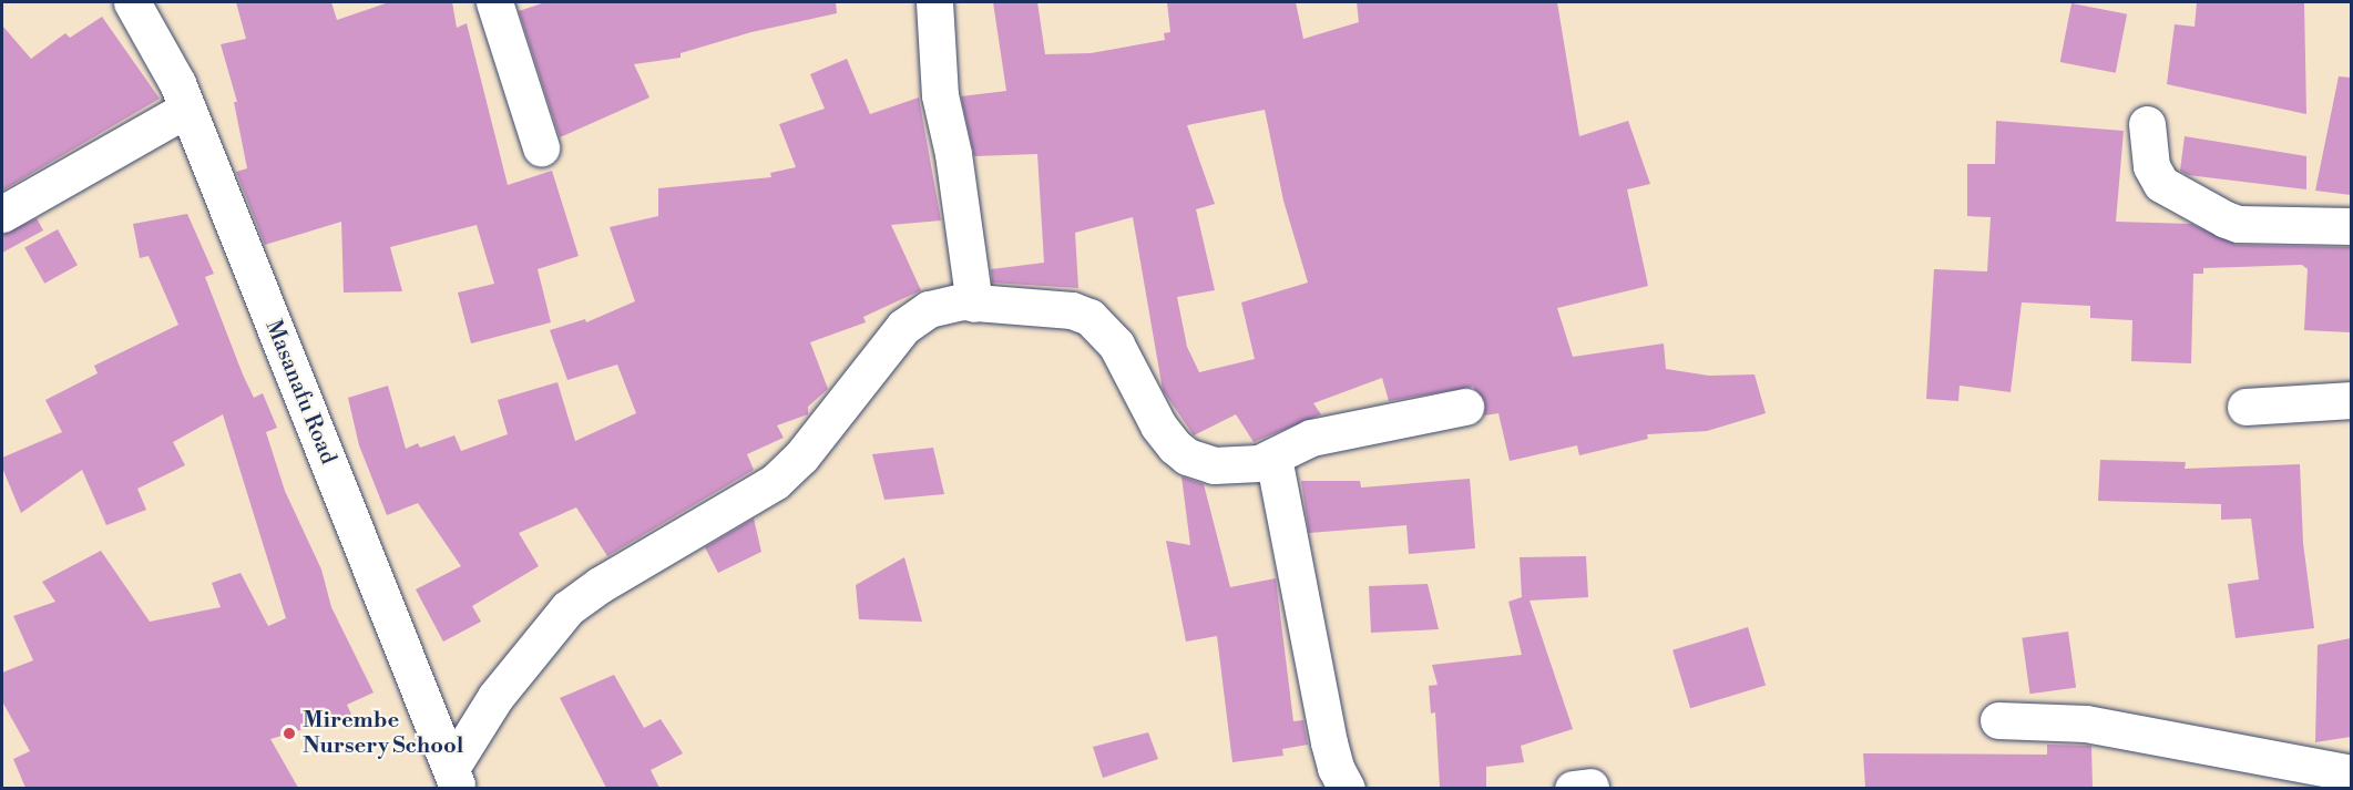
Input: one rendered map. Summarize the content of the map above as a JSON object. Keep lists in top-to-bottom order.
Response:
{
  "streets": {
    "street": ["Masanafu Road"]
  },
  "places": ["Mirembe Nursery School"]
}
